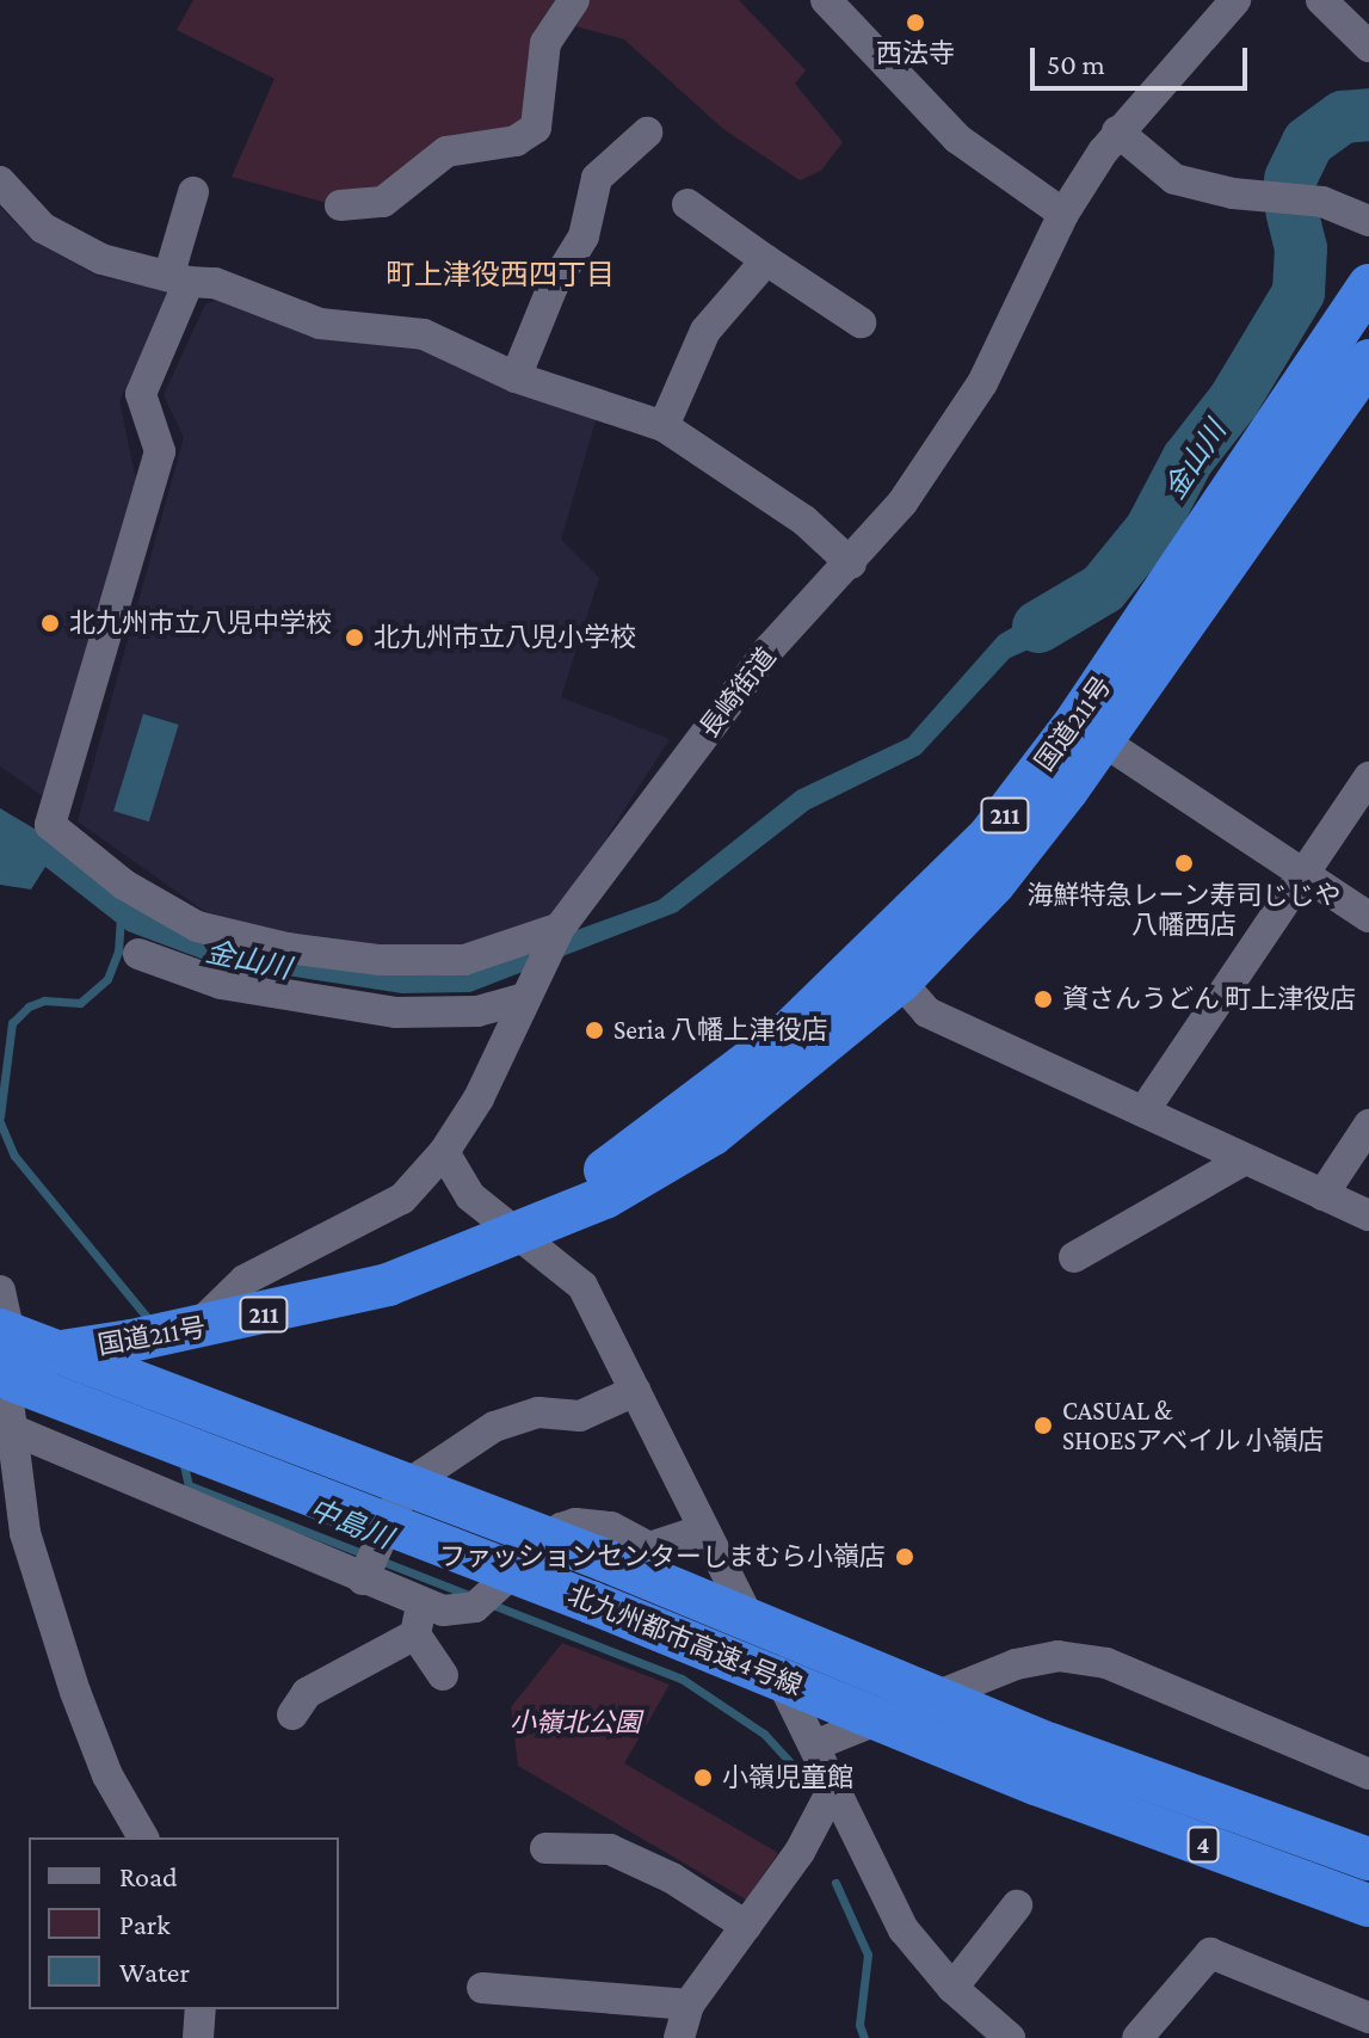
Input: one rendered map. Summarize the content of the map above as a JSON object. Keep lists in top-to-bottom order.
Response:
{
  "streets": {
    "highway": [
      "国道211号",
      "211",
      "北九州都市高速4号線",
      "4"
    ],
    "street": ["長崎街道"]
  },
  "crossings": [
    ["長崎街道", "国道211号"],
    ["国道211号", "北九州都市高速4号線"]
  ],
  "districts": ["町上津役西四丁目"],
  "water": ["金山川", "中島川"],
  "parks": ["小嶺北公園"],
  "places": [
    "西法寺",
    "北九州市立八児中学校",
    "北九州市立八児小学校",
    "海鮮特急レーン寿司じじや 八幡西店",
    "資さんうどん 町上津役店",
    "Seria 八幡上津役店",
    "CASUAL & SHOESアベイル 小嶺店",
    "ファッションセンターしまむら小嶺店",
    "小嶺児童館"
  ],
  "legend": ["Road", "Park", "Water"],
  "scale_bar": "50 m"
}
